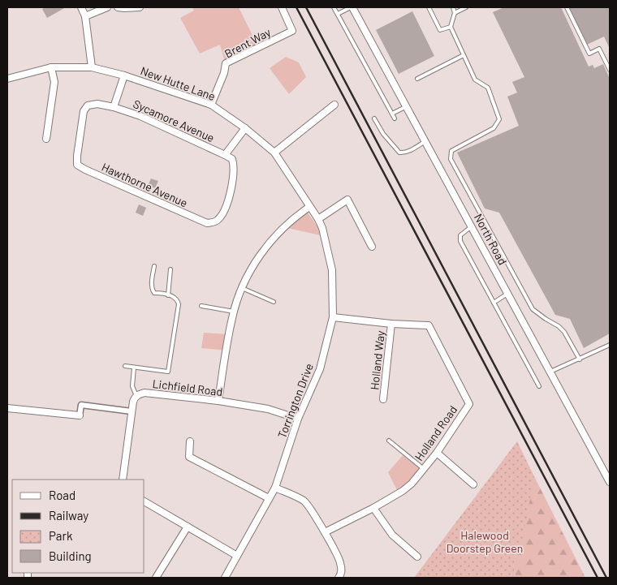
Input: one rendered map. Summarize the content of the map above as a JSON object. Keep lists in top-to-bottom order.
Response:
{
  "streets": {
    "street": [
      "Brent Way",
      "New Hutte Lane",
      "Sycamore Avenue",
      "Hawthorne Avenue",
      "North Road",
      "Holland Way",
      "Lichfield Road",
      "Torrington Drive",
      "Holland Road"
    ]
  },
  "crossings": [
    ["Brent Way", "New Hutte Lane"],
    ["New Hutte Lane", "Torrington Drive"],
    ["Sycamore Avenue", "Hawthorne Avenue"],
    ["Holland Way", "Holland Road"],
    ["Lichfield Road", "Torrington Drive"],
    ["Torrington Drive", "Holland Road"]
  ],
  "parks": ["Halewood Doorstep Green"],
  "legend": [
    "Road",
    "Railway",
    "Park",
    "Building"
  ]
}
